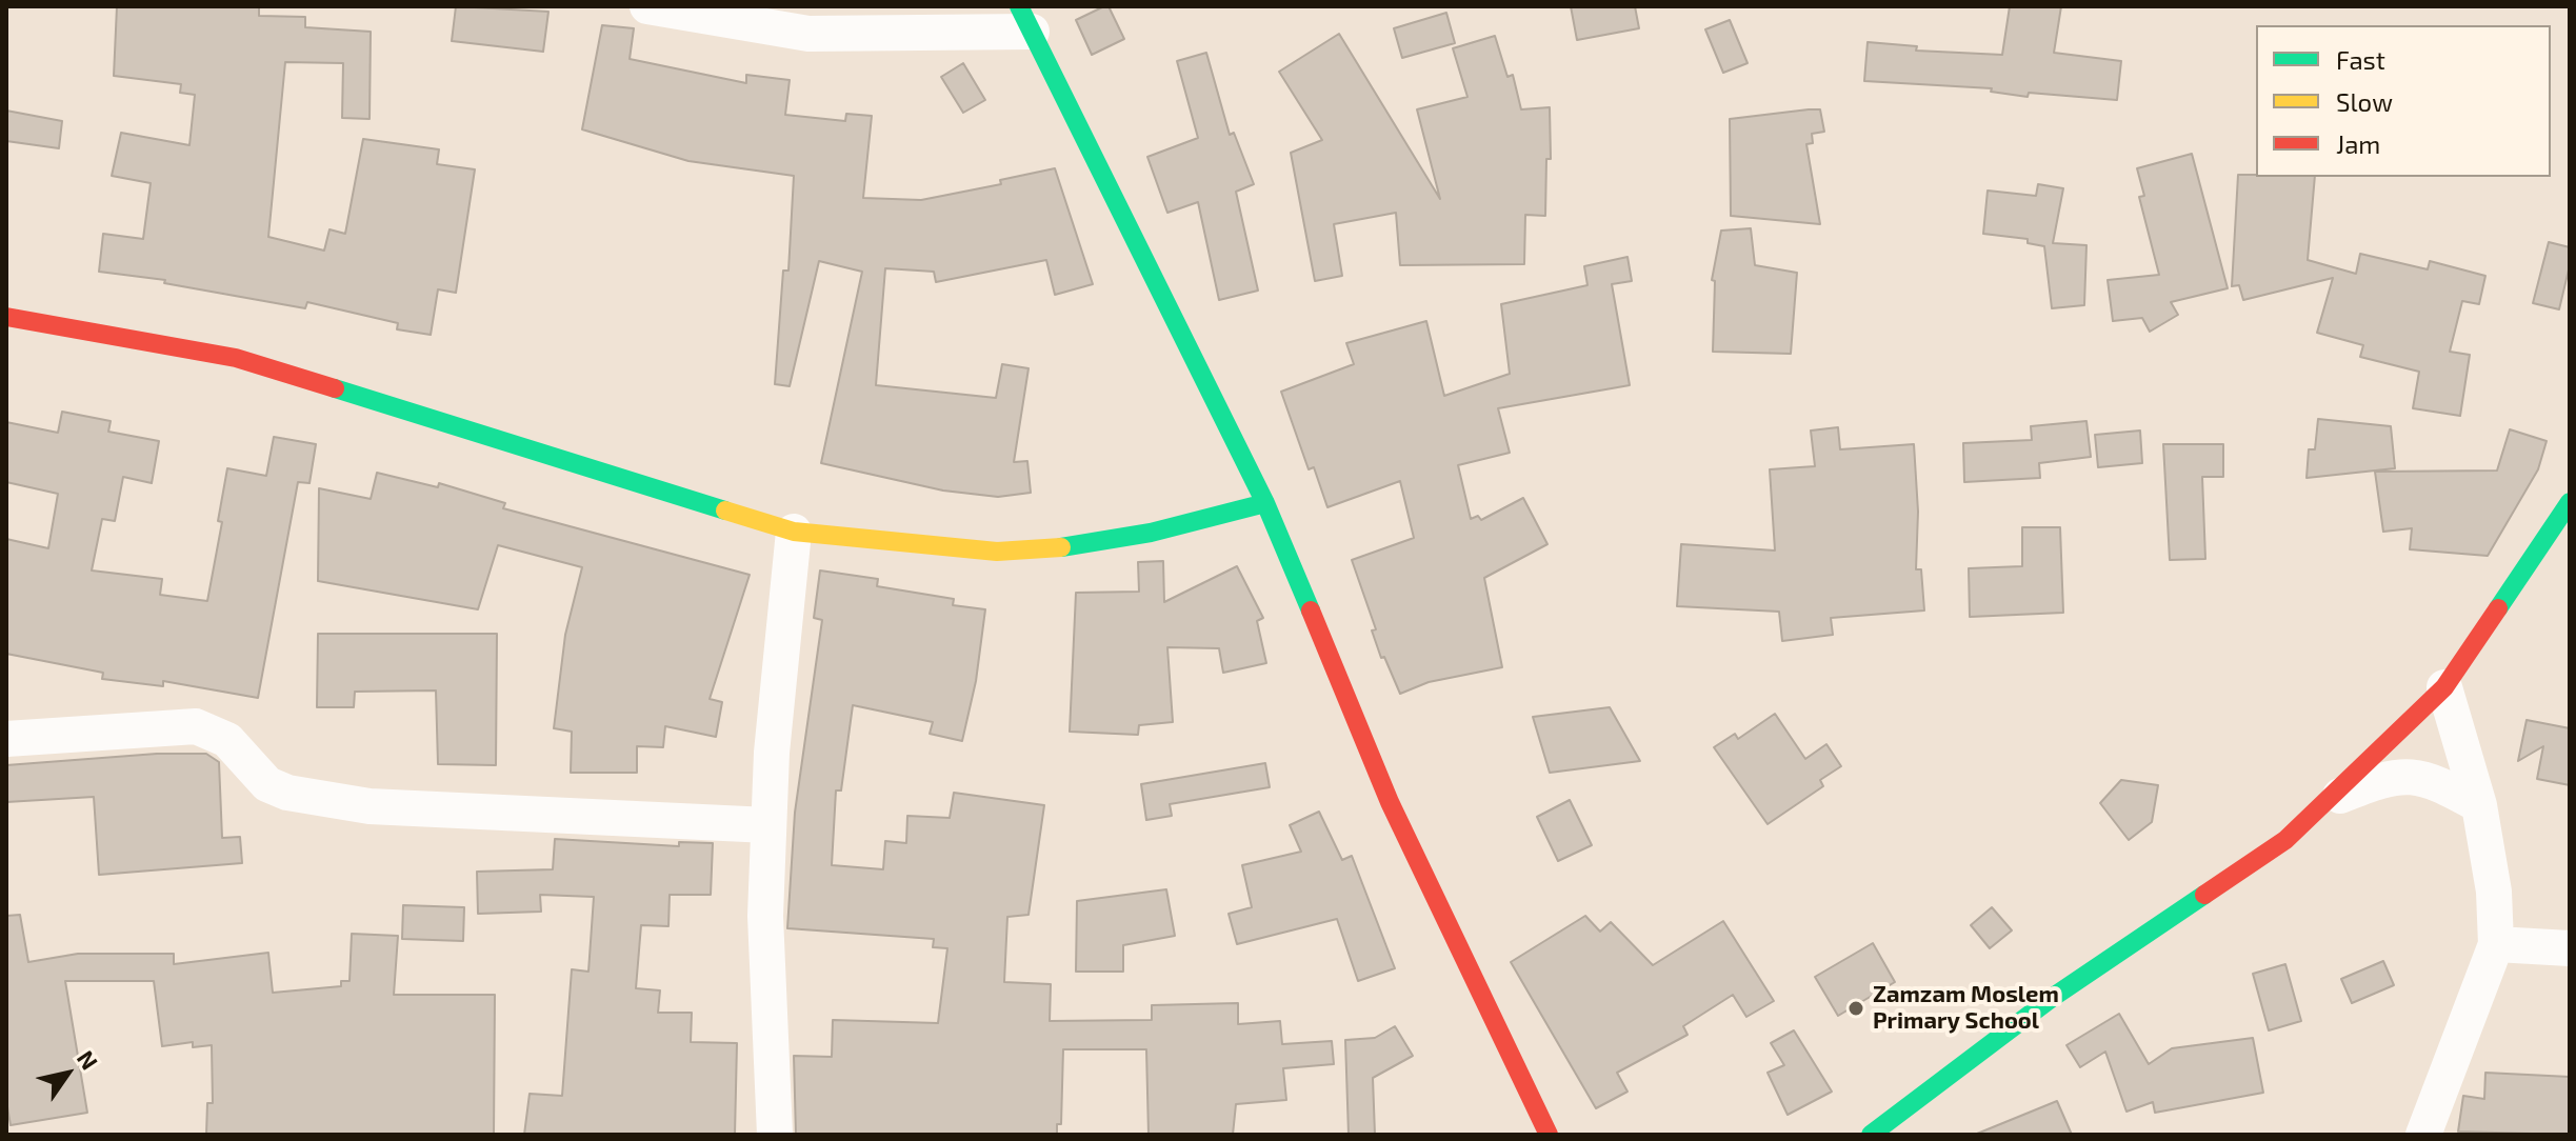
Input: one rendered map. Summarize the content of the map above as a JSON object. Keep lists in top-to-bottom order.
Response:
{
  "places": ["Zamzam Moslem Primary School"],
  "legend": ["Fast", "Slow", "Jam"],
  "north": "top right"
}
